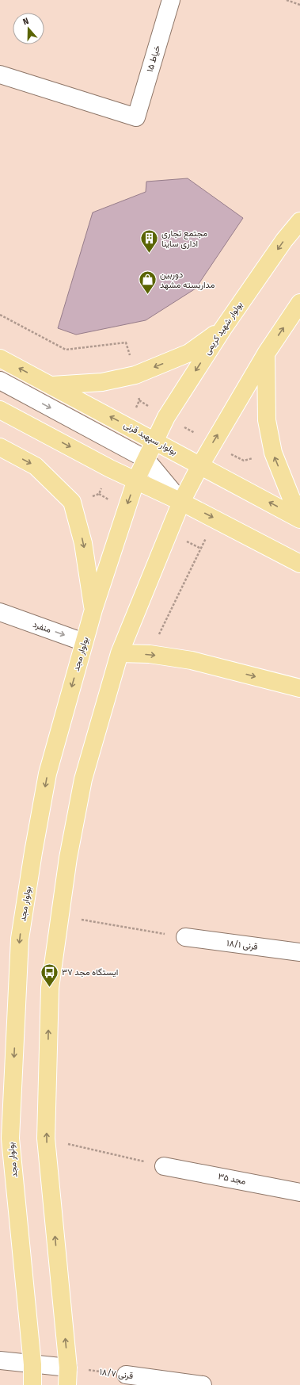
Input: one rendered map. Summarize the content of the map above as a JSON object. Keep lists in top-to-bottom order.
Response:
{
  "streets": {
    "main road": ["بولوار شهید کریمی", "بولوار سپهبد قرنی", "بولوار مجد"],
    "street": [
      "خیاط ۱۵",
      "منفرد",
      "قرنی ۱۸/۱",
      "مجد ۳۵",
      "قرنی ۱۸/۷"
    ]
  },
  "crossings": [
    ["بولوار شهید کریمی", "بولوار سپهبد قرنی"],
    ["بولوار شهید کریمی", "بولوار مجد"],
    ["بولوار سپهبد قرنی", "بولوار مجد"],
    ["منفرد", "بولوار مجد"]
  ],
  "one_way": ["منفرد"],
  "places": {
    "building": ["مجتمع تجاری اداری ساینا"],
    "shop": ["دوربین مداربسته مشهد"],
    "bus stop": ["ایستگاه مجد ۳۷"]
  },
  "north": "top"
}
